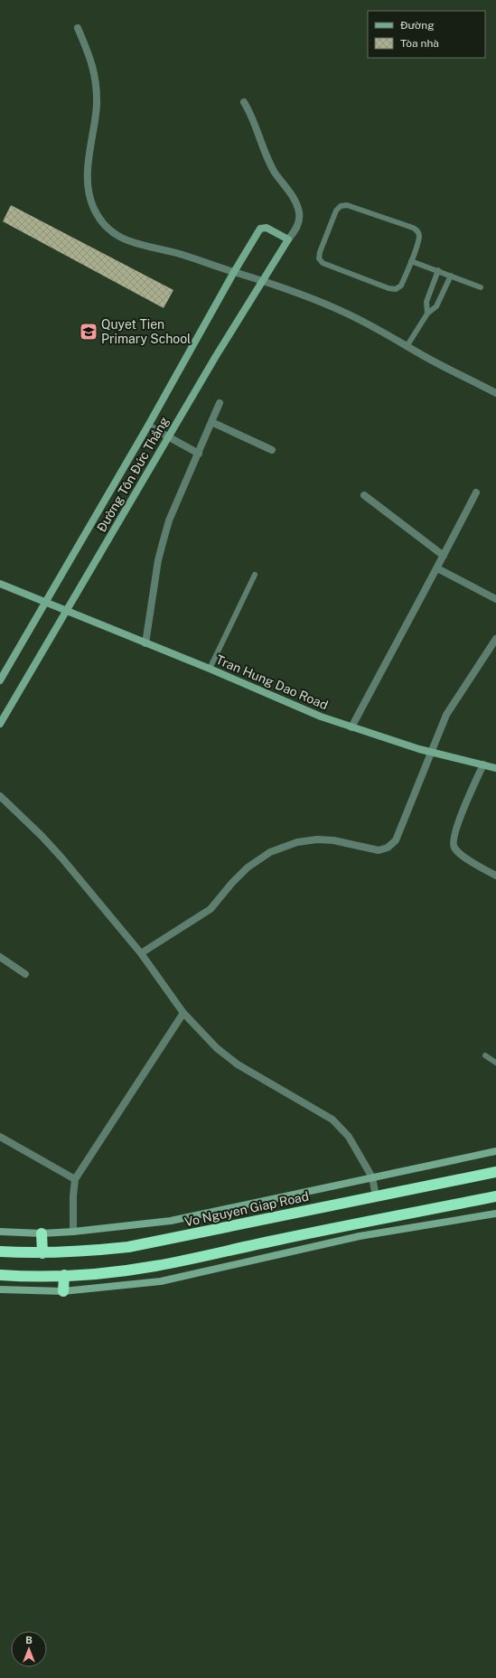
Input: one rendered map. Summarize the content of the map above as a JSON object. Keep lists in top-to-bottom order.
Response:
{
  "streets": {
    "highway": ["Vo Nguyen Giap Road"],
    "street": ["Đường Tôn Đức Thắng", "Tran Hung Dao Road"]
  },
  "crossings": [
    ["Đường Tôn Đức Thắng", "Tran Hung Dao Road"]
  ],
  "places": {
    "school or university": ["Quyet Tien Primary School"]
  },
  "legend": ["Đường", "Tòa nhà"],
  "north": "top"
}
